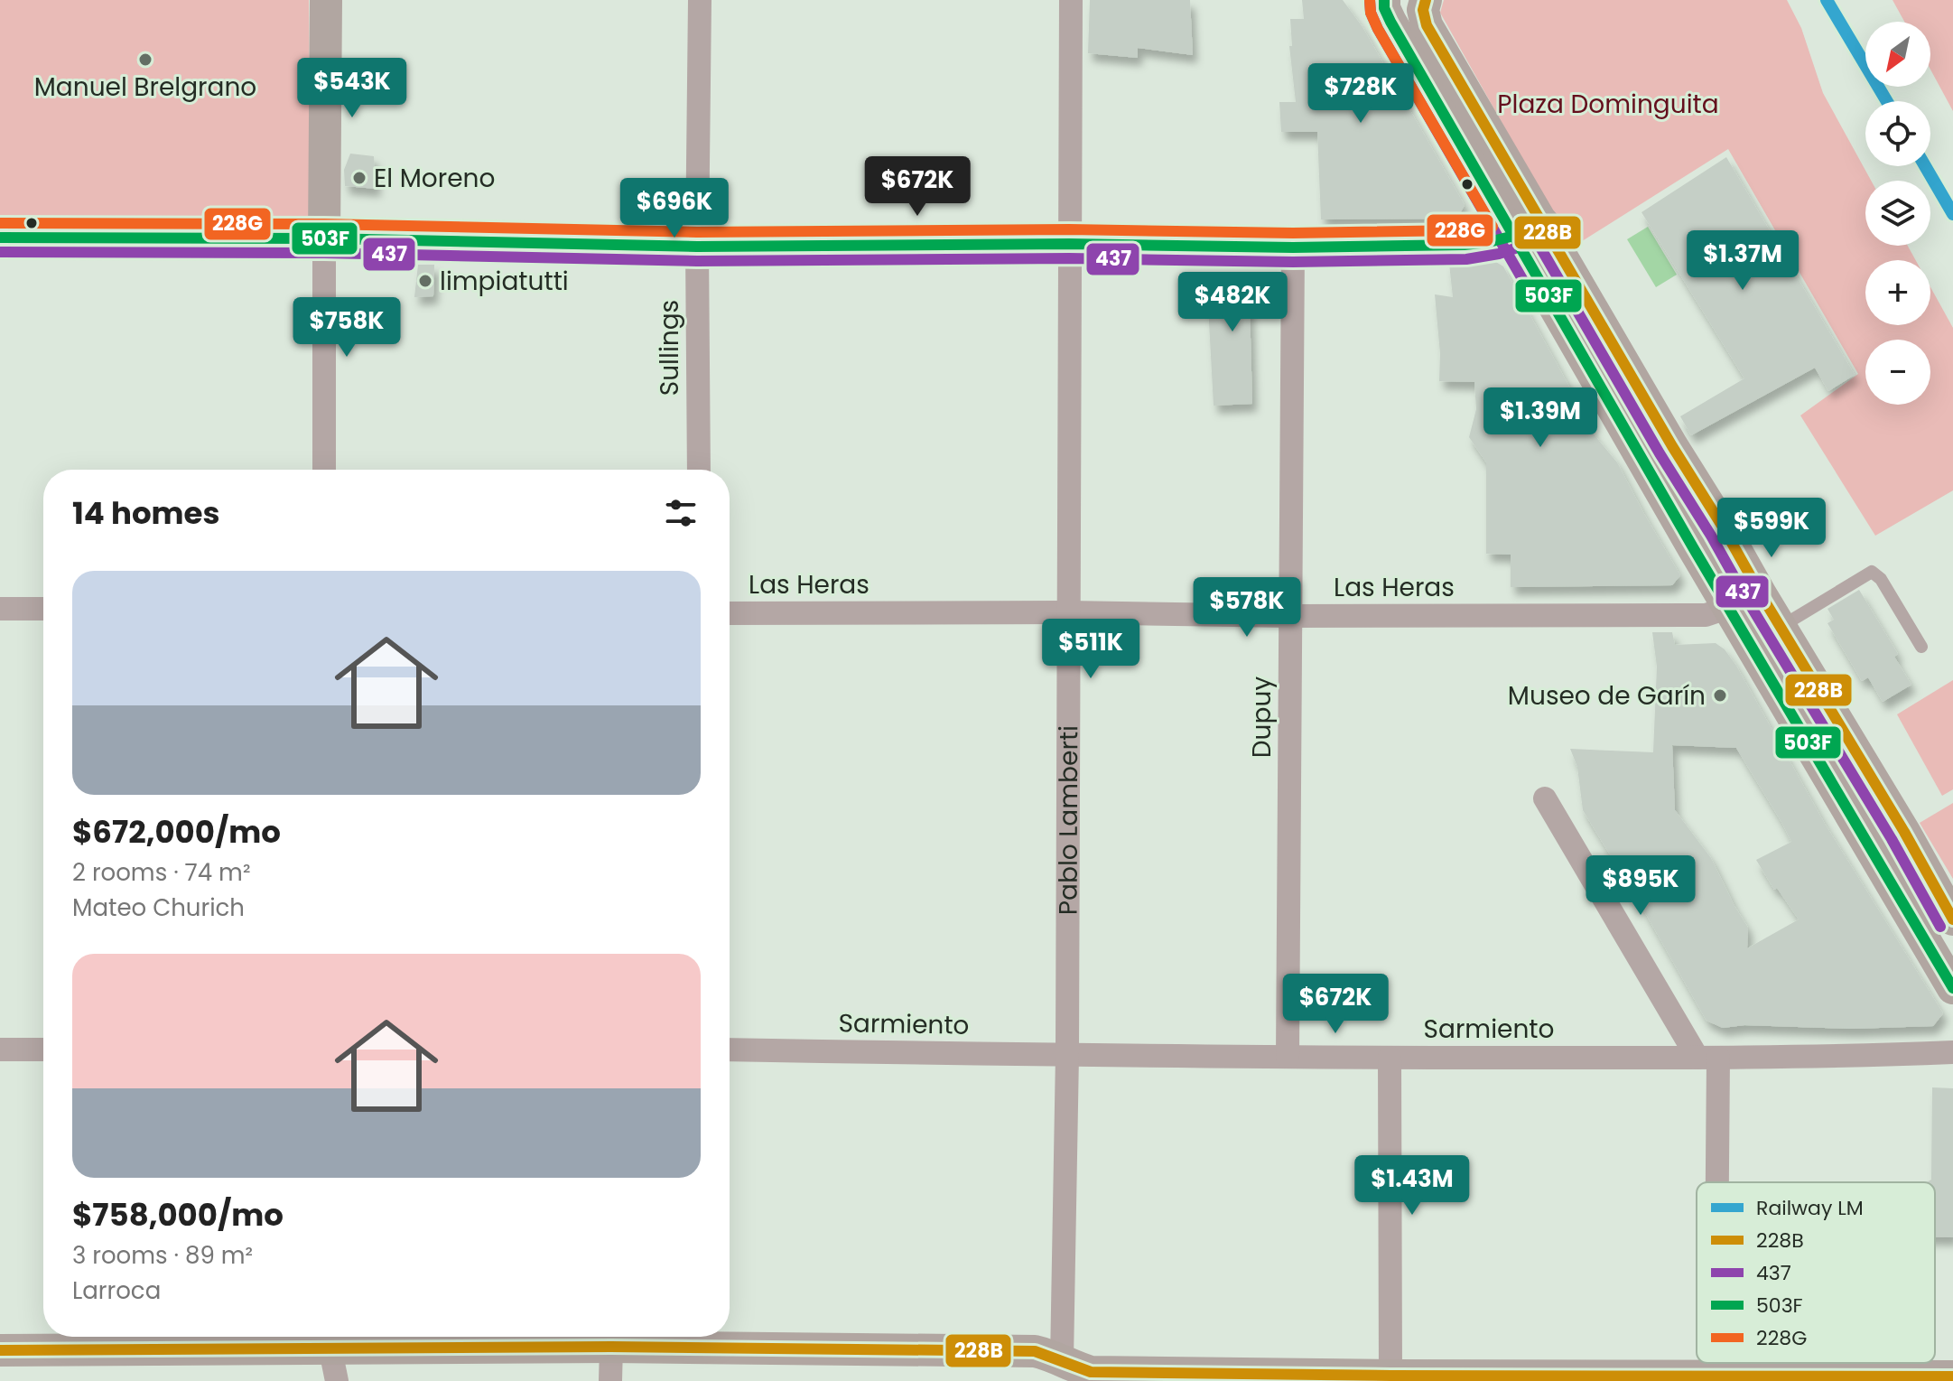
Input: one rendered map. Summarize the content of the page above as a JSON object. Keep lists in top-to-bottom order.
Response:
{
  "streets": {
    "street": [
      "Sullings",
      "Las Heras",
      "Dupuy",
      "Pablo Lamberti",
      "Sarmiento"
    ]
  },
  "crossings": [
    ["Las Heras", "Dupuy"],
    ["Las Heras", "Pablo Lamberti"],
    ["Dupuy", "Sarmiento"],
    ["Pablo Lamberti", "Sarmiento"]
  ],
  "parks": ["Plaza Dominguita"],
  "places": [
    "Manuel Brelgrano",
    "El Moreno",
    "limpiatutti",
    "Museo de Garín"
  ],
  "lines": [
    "rail line LM",
    "transit line 228B",
    "transit line 437",
    "transit line 503F",
    "transit line 228G"
  ],
  "legend": [
    "Railway LM",
    "228B",
    "437",
    "503F",
    "228G"
  ],
  "north": "bottom left",
  "page": {
    "map_buttons": ["+", "−"],
    "price": [
      "$543K",
      "$728K",
      "$672K",
      "$696K",
      "$1.37M",
      "$482K",
      "$758K",
      "$1.39M",
      "$599K",
      "$578K",
      "$511K",
      "$895K",
      "$672K",
      "$1.43M"
    ],
    "heading": "14 homes",
    "list": [
      {
        "name": "$672,000/mo",
        "note": "2 rooms · 74 m² · Mateo Churich"
      },
      {
        "name": "$758,000/mo",
        "note": "3 rooms · 89 m² · Larroca"
      }
    ]
  }
}
